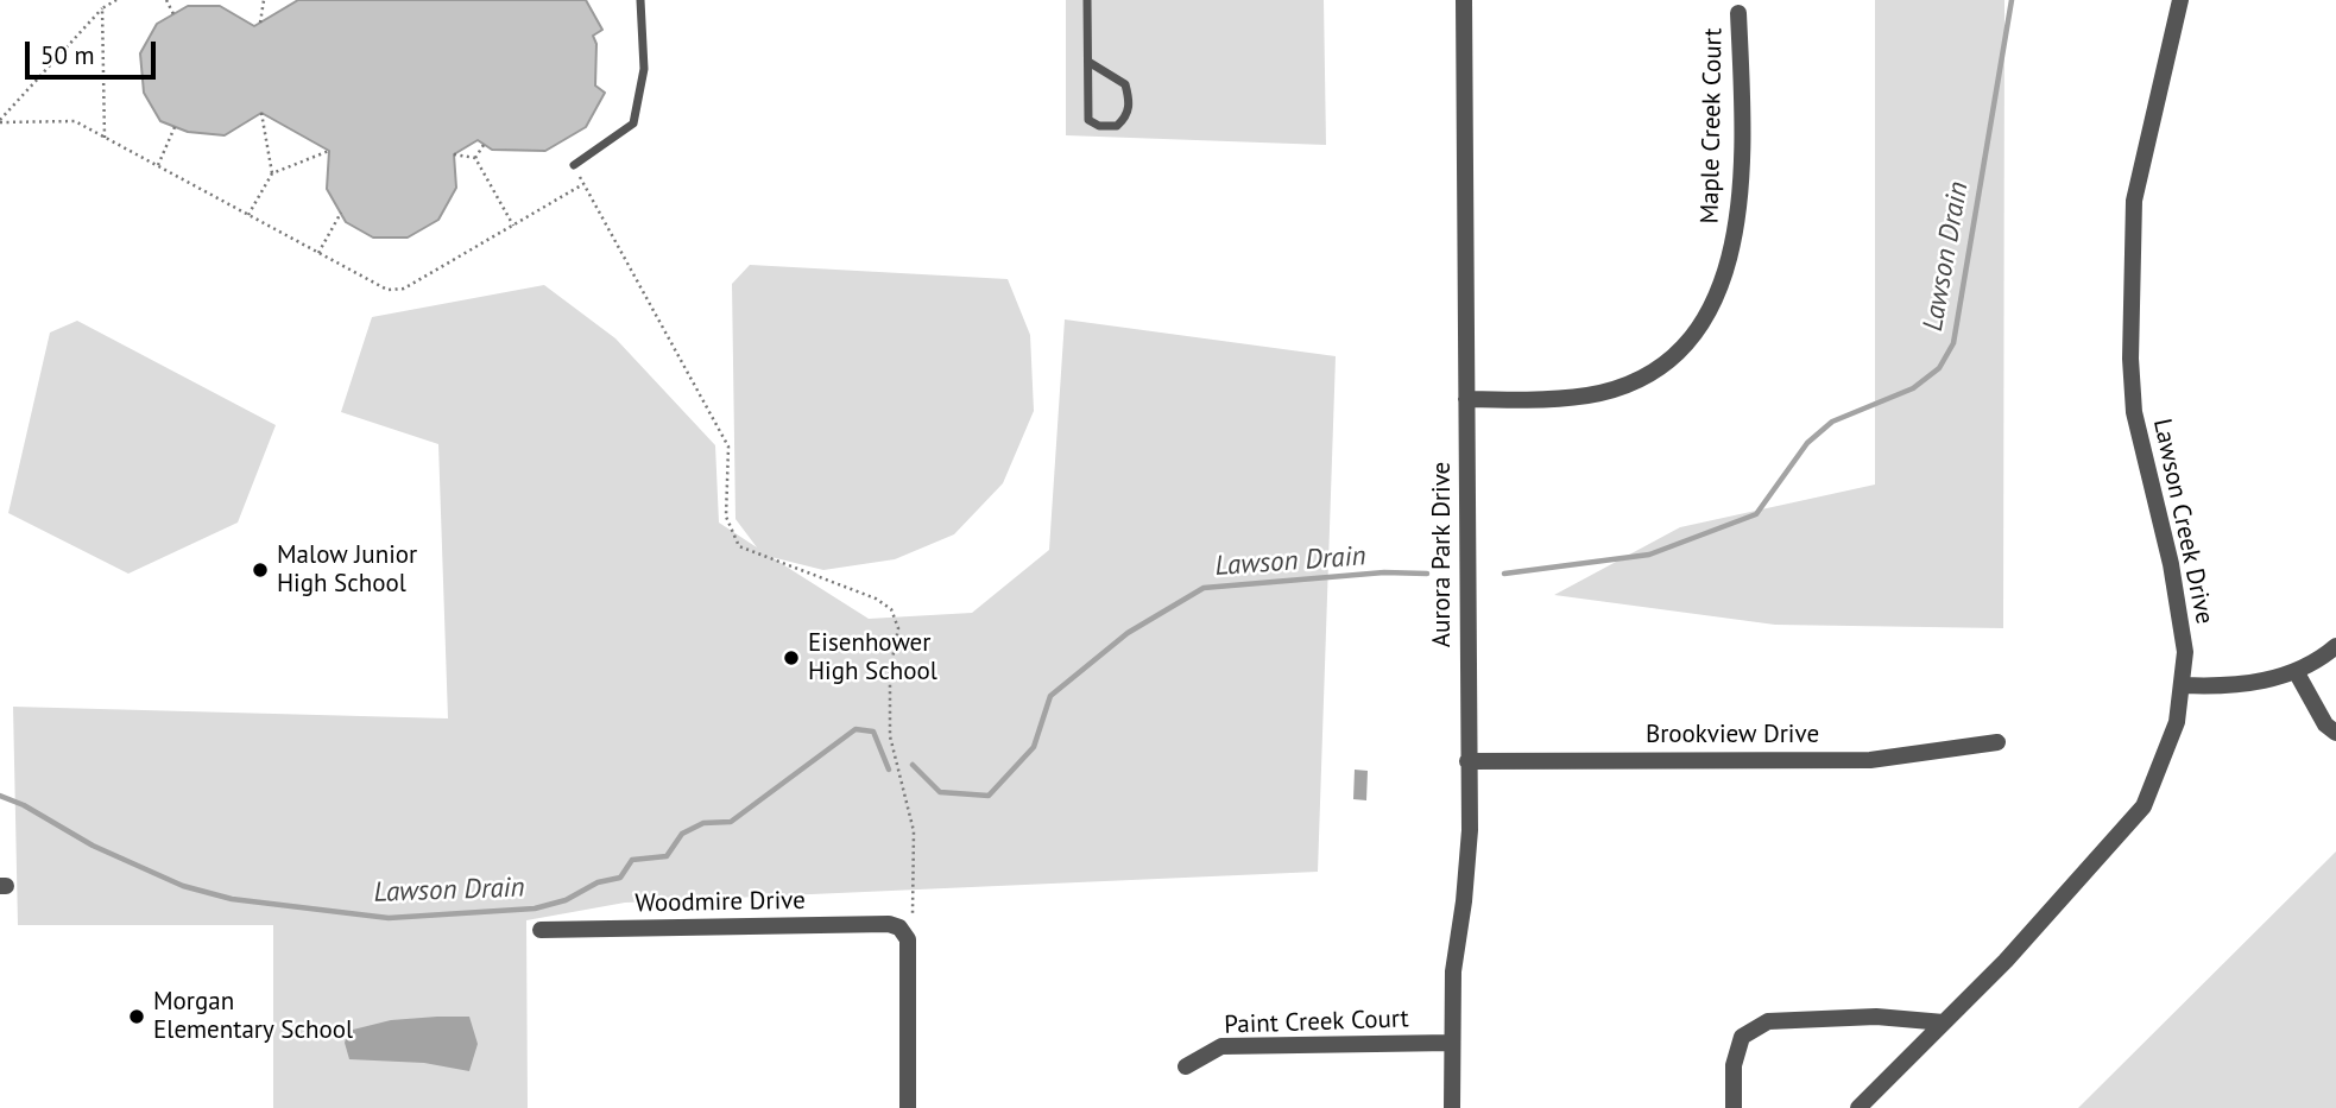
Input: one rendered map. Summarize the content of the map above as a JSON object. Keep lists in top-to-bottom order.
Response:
{
  "streets": {
    "street": [
      "Maple Creek Court",
      "Lawson Creek Drive",
      "Aurora Park Drive",
      "Brookview Drive",
      "Woodmire Drive",
      "Paint Creek Court"
    ]
  },
  "crossings": [
    ["Maple Creek Court", "Aurora Park Drive"],
    ["Aurora Park Drive", "Brookview Drive"],
    ["Aurora Park Drive", "Paint Creek Court"]
  ],
  "water": ["Lawson Drain"],
  "places": ["Malow Junior High School", "Eisenhower High School", "Morgan Elementary School"],
  "scale_bar": "50 m"
}
